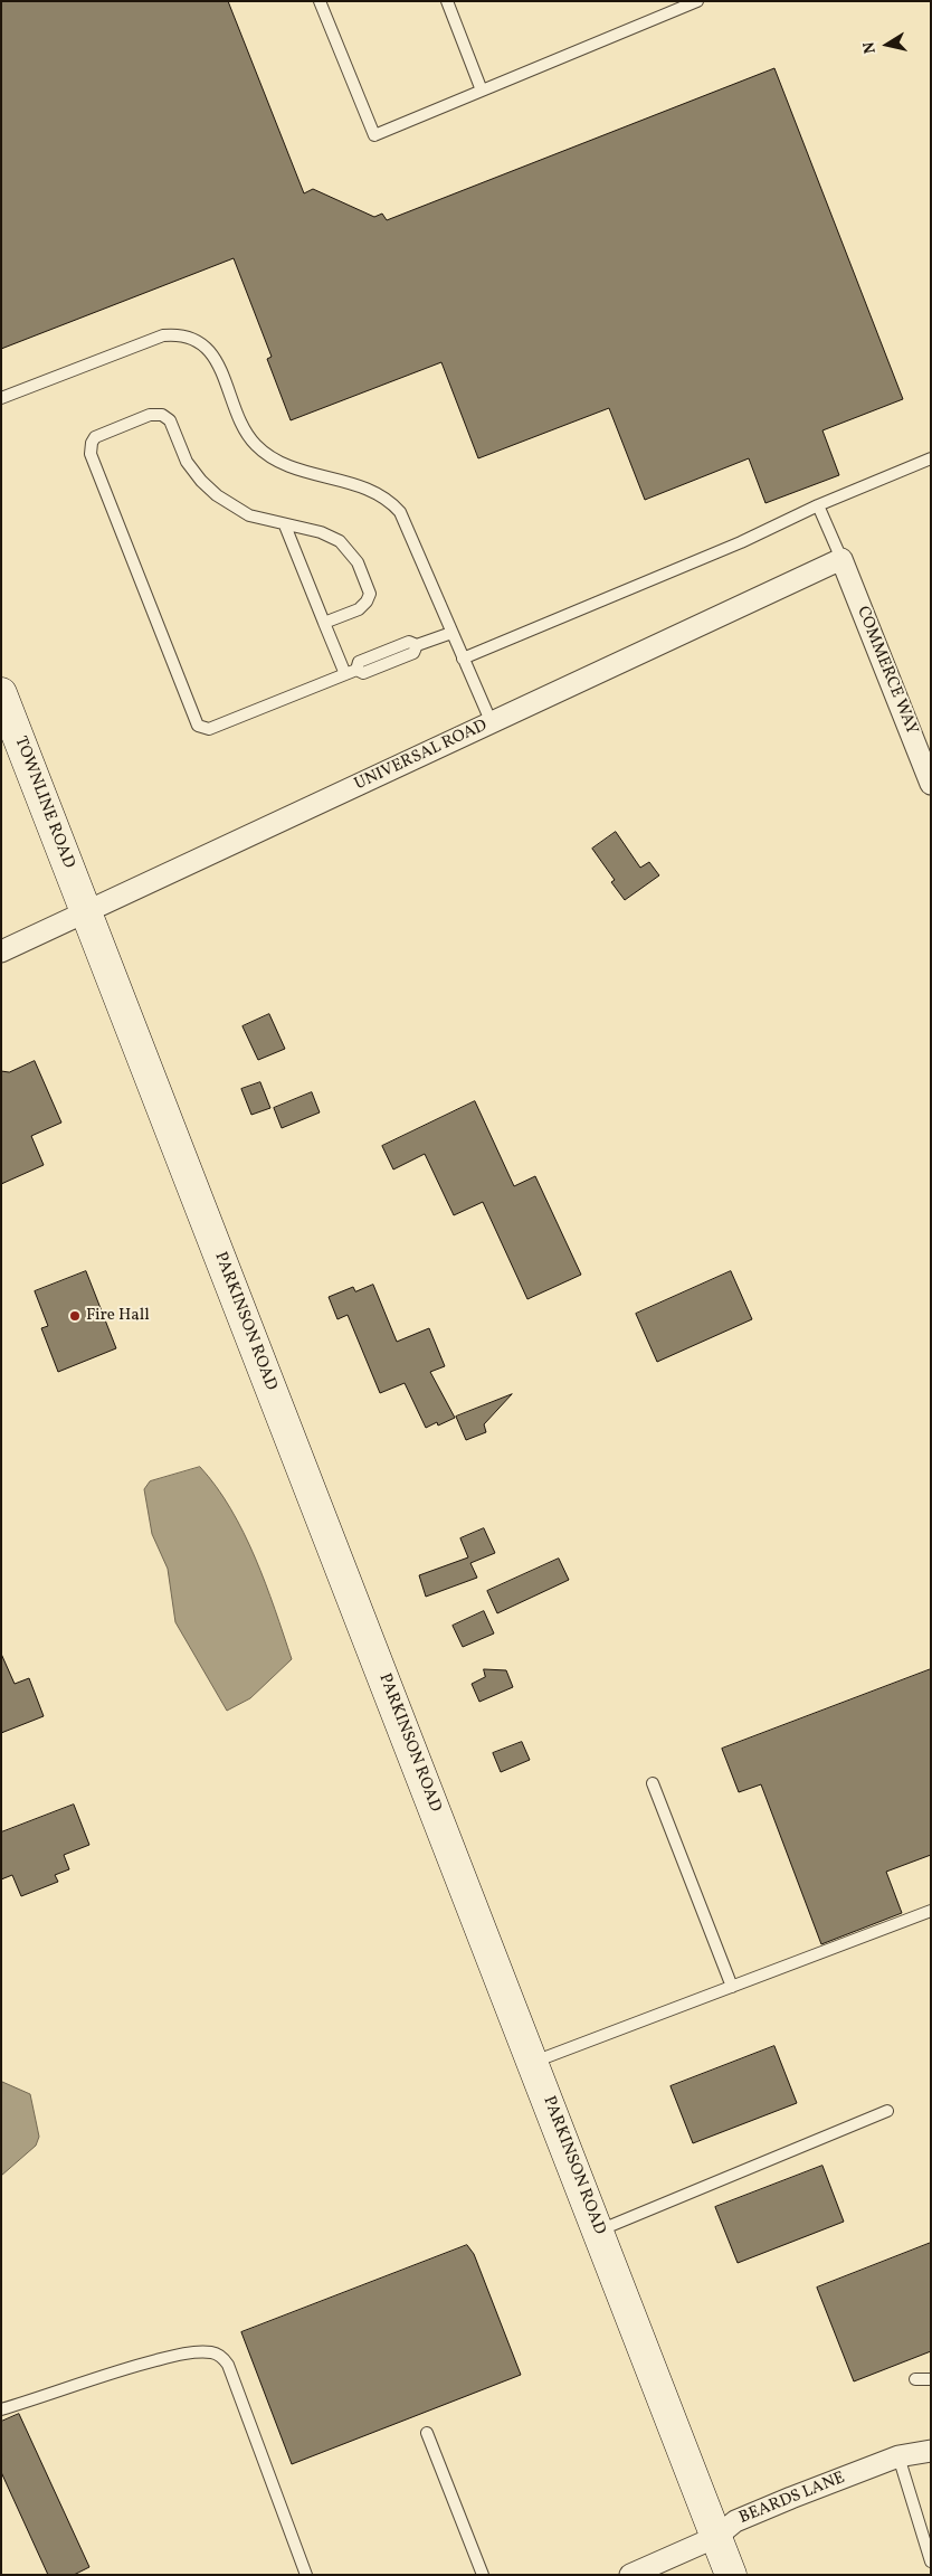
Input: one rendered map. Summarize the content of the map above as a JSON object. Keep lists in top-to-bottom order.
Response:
{
  "streets": {
    "main road": ["TOWNLINE ROAD", "PARKINSON ROAD"],
    "street": ["COMMERCE WAY", "UNIVERSAL ROAD", "BEARDS LANE"]
  },
  "crossings": [
    ["COMMERCE WAY", "UNIVERSAL ROAD"],
    ["UNIVERSAL ROAD", "TOWNLINE ROAD"],
    ["UNIVERSAL ROAD", "PARKINSON ROAD"],
    ["TOWNLINE ROAD", "PARKINSON ROAD"],
    ["PARKINSON ROAD", "BEARDS LANE"]
  ],
  "places": ["Fire Hall"],
  "north": "left"
}
